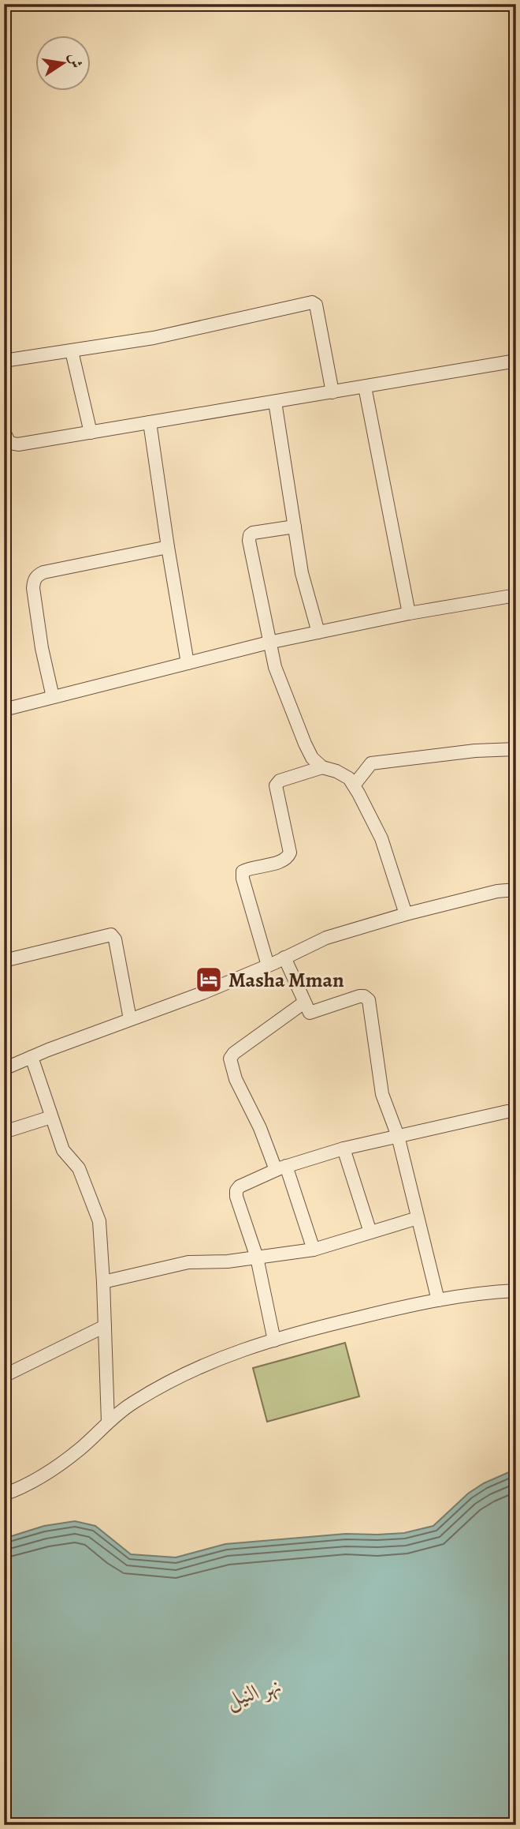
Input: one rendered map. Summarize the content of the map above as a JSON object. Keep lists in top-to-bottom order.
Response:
{
  "water": ["نهر النيل"],
  "places": {
    "hotel": ["Masha Mman"]
  },
  "north": "right"
}
